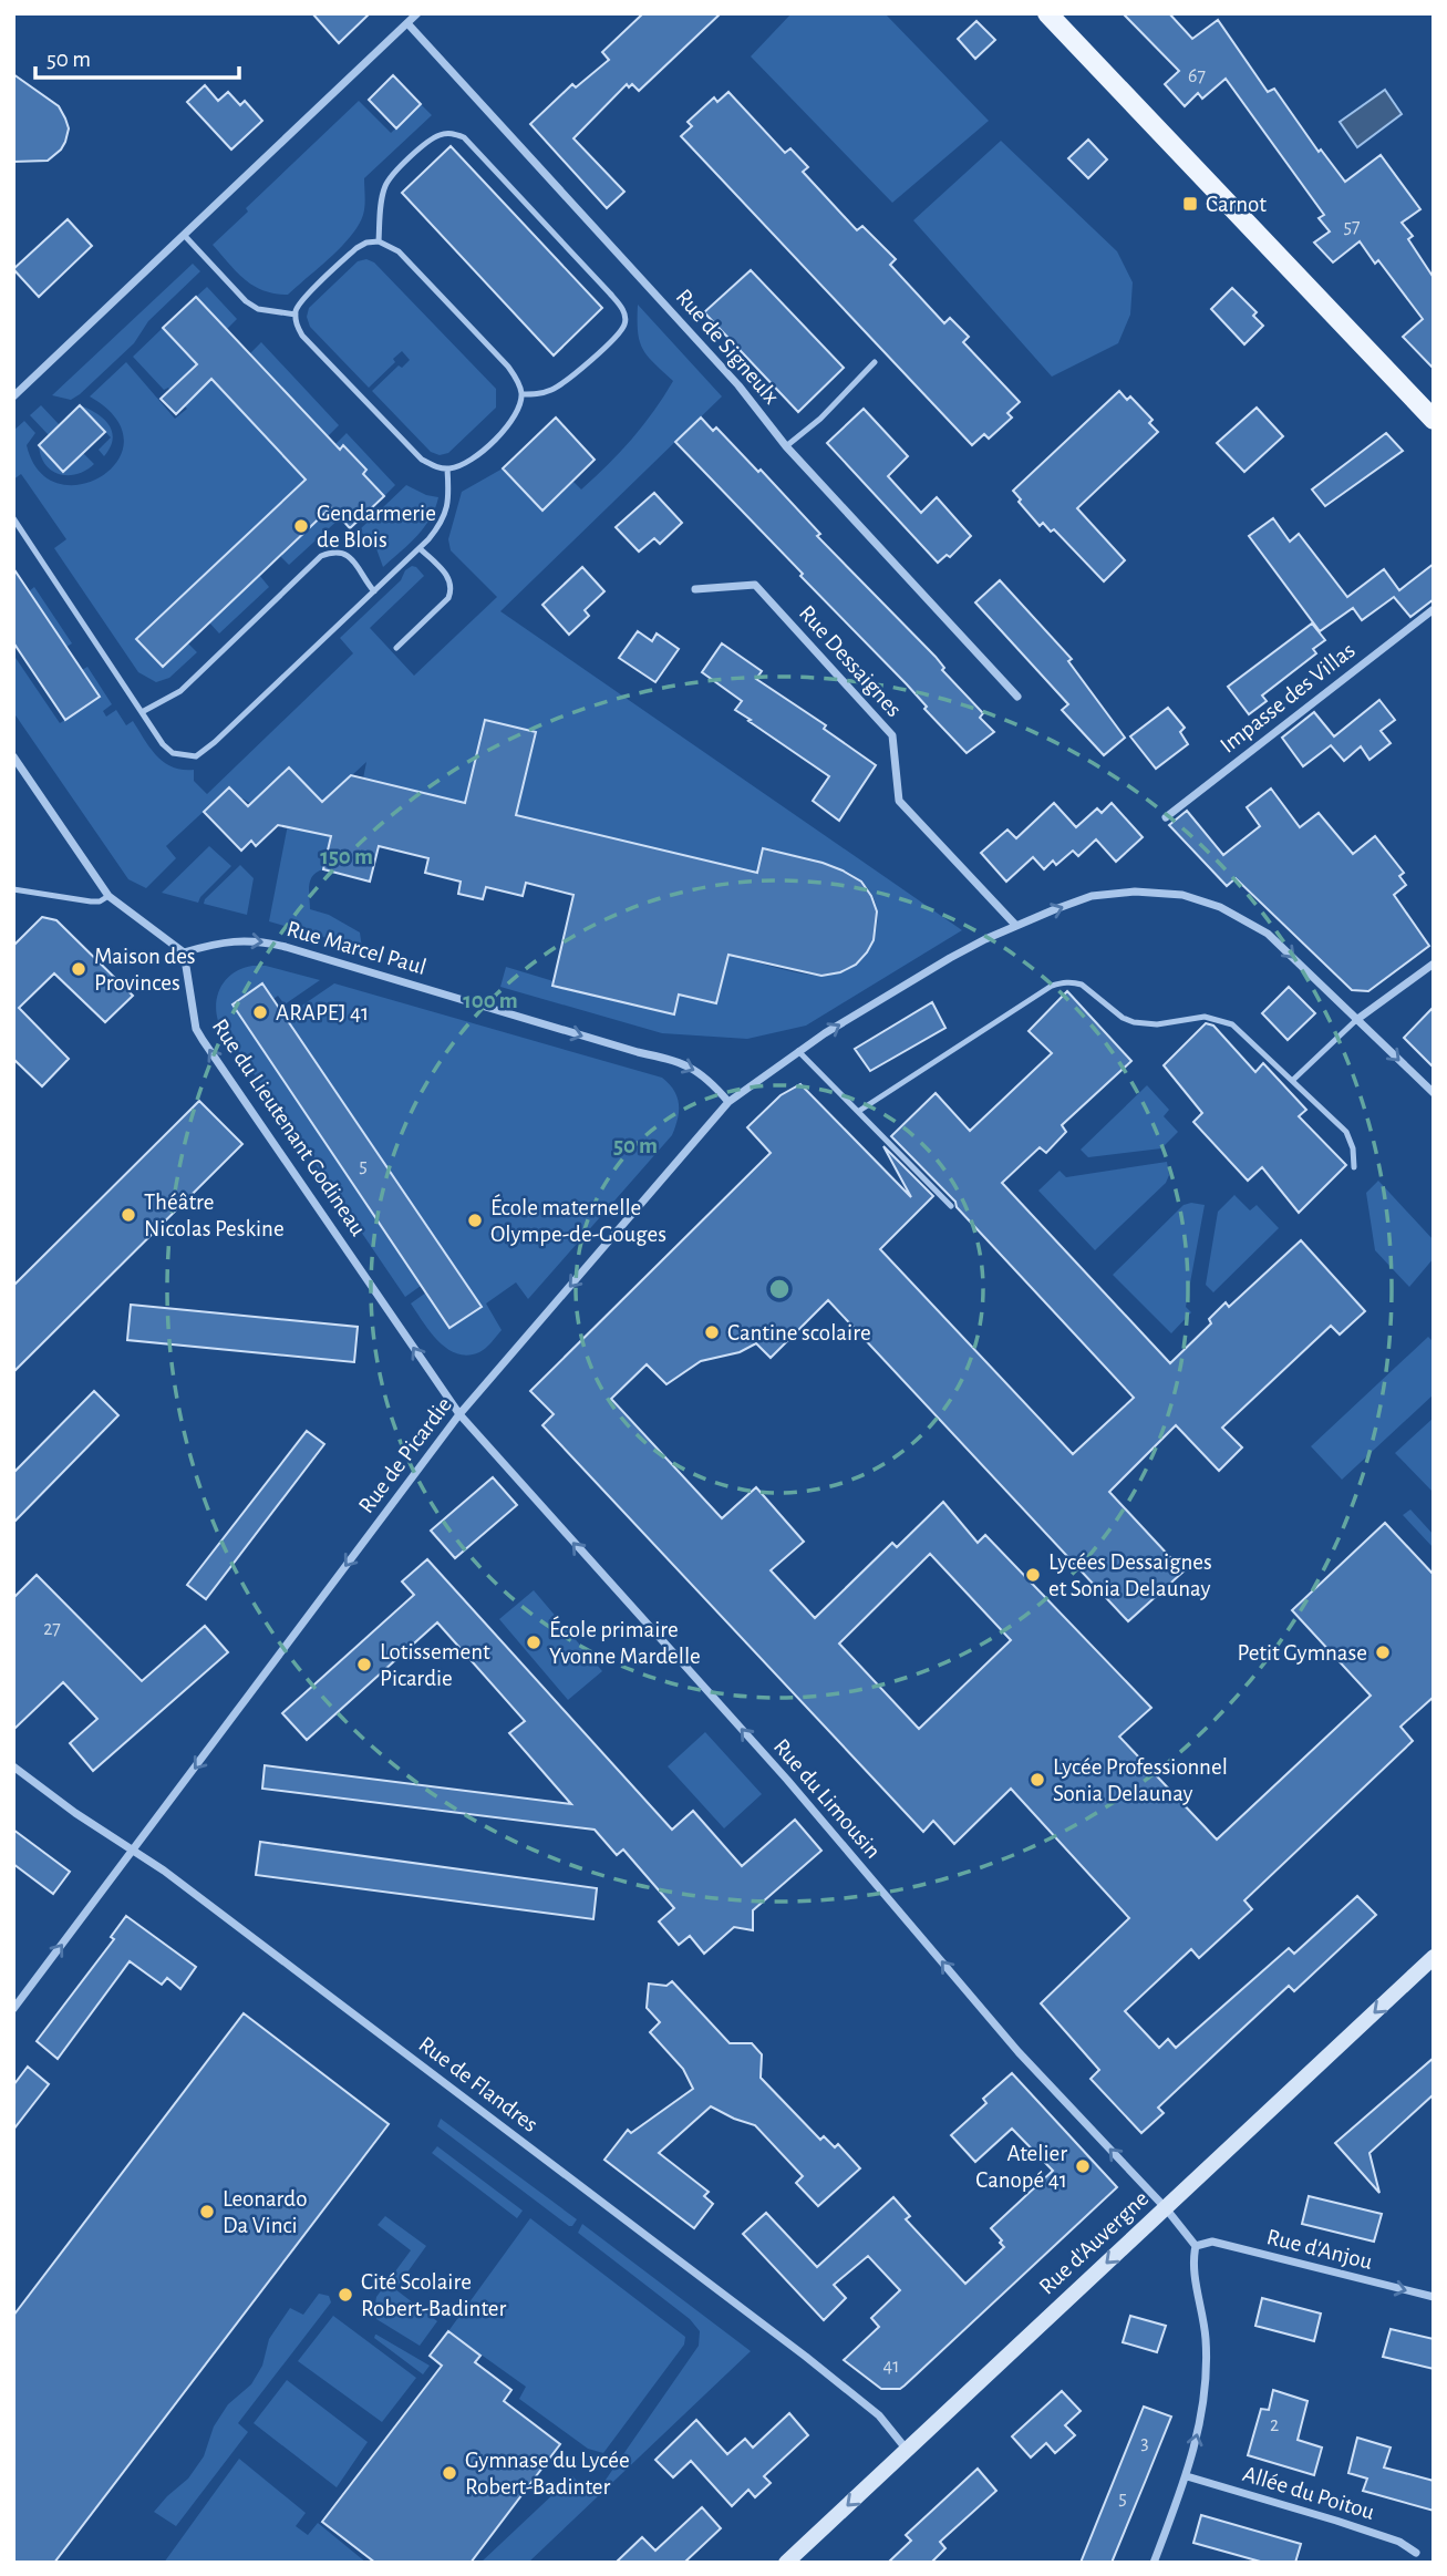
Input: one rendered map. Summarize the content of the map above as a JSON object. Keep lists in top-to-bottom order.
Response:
{
  "streets": {
    "main road": ["Rue d'Auvergne"],
    "street": [
      "Rue de Signeulx",
      "Rue Dessaignes",
      "Impasse des Villas",
      "Rue Marcel Paul",
      "Rue du Lieutenant Godineau",
      "Rue de Picardie",
      "Rue du Limousin",
      "Rue de Flandres",
      "Rue d'Anjou",
      "Allée du Poitou"
    ]
  },
  "crossings": [
    ["Rue Marcel Paul", "Rue du Lieutenant Godineau"],
    ["Rue Marcel Paul", "Rue de Picardie"],
    ["Rue du Lieutenant Godineau", "Rue de Picardie"],
    ["Rue du Lieutenant Godineau", "Rue du Limousin"],
    ["Rue de Picardie", "Rue du Limousin"],
    ["Rue de Picardie", "Rue de Flandres"],
    ["Rue du Limousin", "Rue d'Auvergne"],
    ["Rue du Limousin", "Rue d'Anjou"],
    ["Rue de Flandres", "Rue d'Auvergne"]
  ],
  "one_way": [
    "Rue Marcel Paul",
    "Rue du Lieutenant Godineau",
    "Rue du Limousin",
    "Rue d'Auvergne",
    "Rue d'Anjou"
  ],
  "places": {
    "transit": ["Carnot"],
    "other": [
      "Gendarmerie de Blois",
      "Maison des Provinces",
      "ARAPEJ 41",
      "Théâtre Nicolas Peskine",
      "École maternelle Olympe-de-Gouges",
      "Cantine scolaire",
      "Lycées Dessaignes et Sonia Delaunay",
      "École primaire Yvonne Mardelle",
      "Petit Gymnase",
      "Lotissement Picardie",
      "Lycée Professionnel Sonia Delaunay",
      "Atelier Canopé 41",
      "Leonardo Da Vinci",
      "Cité Scolaire Robert-Badinter",
      "Gymnase du Lycée Robert-Badinter"
    ]
  },
  "house_numbers": [
    "67",
    "57",
    "5",
    "27",
    "41",
    "2",
    "3",
    "5"
  ],
  "scale_bar": "50 m",
  "rings": ["150 m", "100 m", "50 m"]
}
